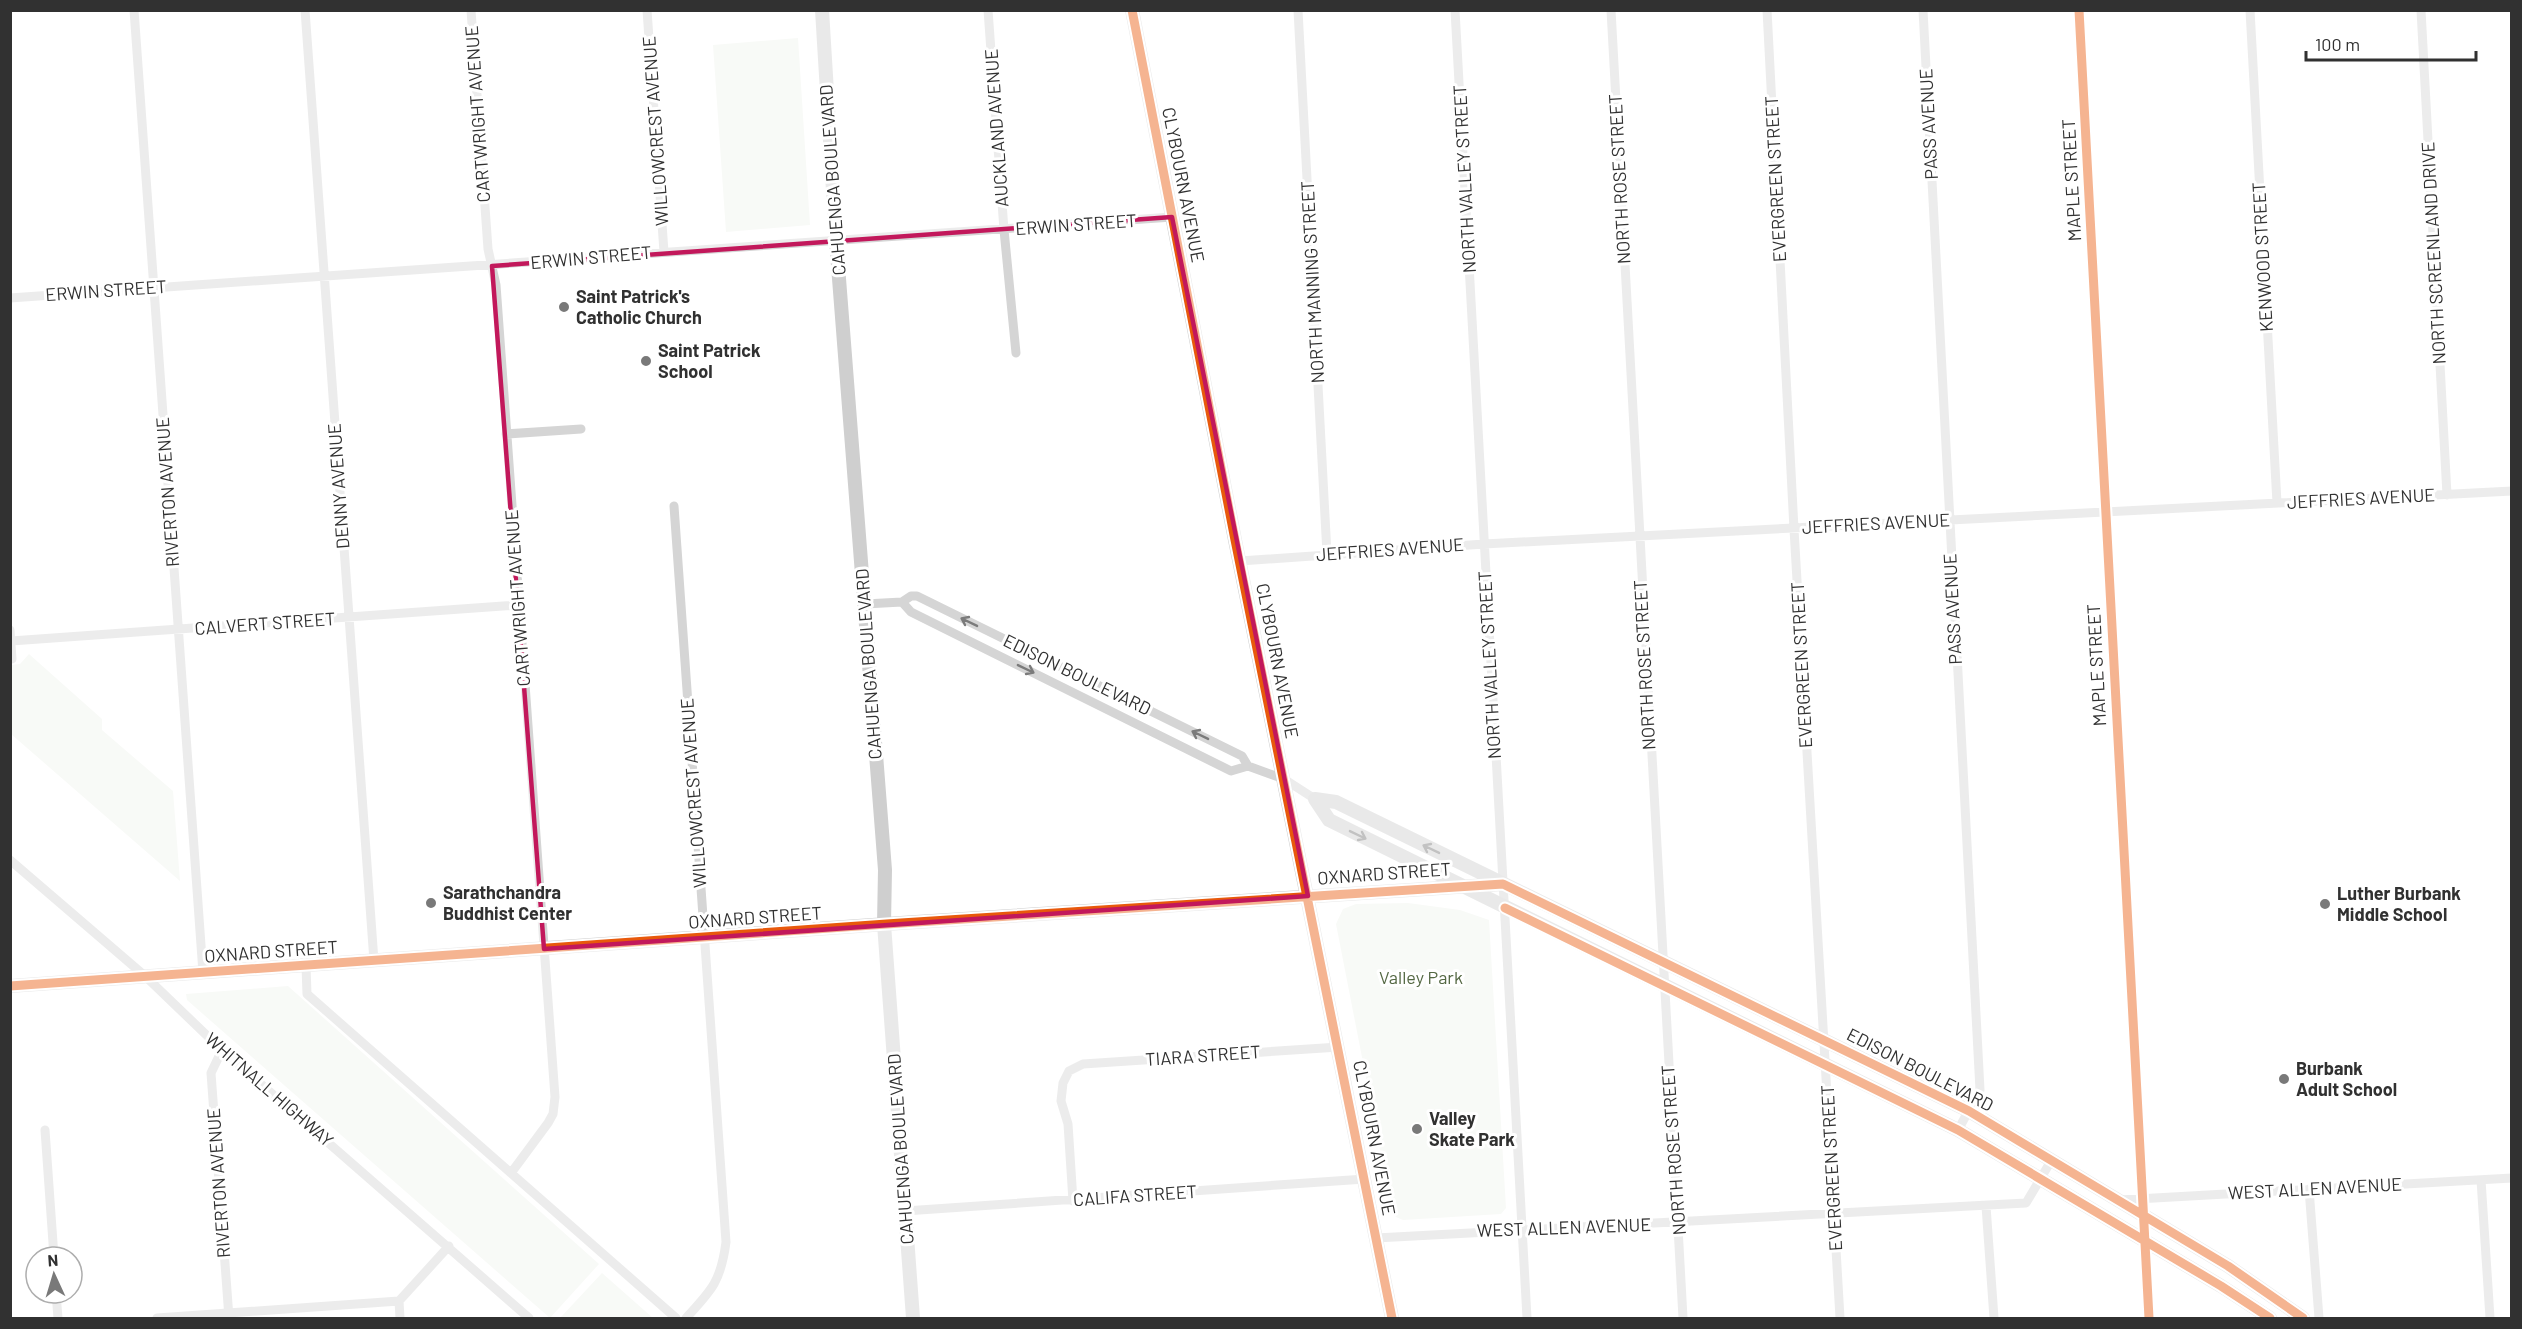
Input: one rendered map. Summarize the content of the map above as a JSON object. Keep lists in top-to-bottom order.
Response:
{
  "streets": {
    "main road": [
      "CAHUENGA BOULEVARD",
      "CLYBOURN AVENUE",
      "EDISON BOULEVARD",
      "OXNARD STREET"
    ],
    "street": [
      "CARTWRIGHT AVENUE",
      "PASS AVENUE",
      "AUCKLAND AVENUE",
      "WILLOWCREST AVENUE",
      "NORTH VALLEY STREET",
      "NORTH ROSE STREET",
      "EVERGREEN STREET",
      "MAPLE STREET",
      "ERWIN STREET",
      "NORTH SCREENLAND DRIVE",
      "KENWOOD STREET",
      "NORTH MANNING STREET",
      "DENNY AVENUE",
      "RIVERTON AVENUE",
      "JEFFRIES AVENUE",
      "CALVERT STREET",
      "TIARA STREET",
      "WHITNALL HIGHWAY",
      "WEST ALLEN AVENUE",
      "CALIFA STREET"
    ]
  },
  "crossings": [
    ["CARTWRIGHT AVENUE", "ERWIN STREET"],
    ["CARTWRIGHT AVENUE", "CALVERT STREET"],
    ["CARTWRIGHT AVENUE", "OXNARD STREET"],
    ["PASS AVENUE", "JEFFRIES AVENUE"],
    ["PASS AVENUE", "EDISON BOULEVARD"],
    ["AUCKLAND AVENUE", "ERWIN STREET"],
    ["WILLOWCREST AVENUE", "ERWIN STREET"],
    ["WILLOWCREST AVENUE", "OXNARD STREET"],
    ["NORTH VALLEY STREET", "JEFFRIES AVENUE"],
    ["NORTH VALLEY STREET", "EDISON BOULEVARD"],
    ["NORTH VALLEY STREET", "OXNARD STREET"],
    ["NORTH VALLEY STREET", "WEST ALLEN AVENUE"],
    ["NORTH ROSE STREET", "JEFFRIES AVENUE"],
    ["NORTH ROSE STREET", "EDISON BOULEVARD"],
    ["NORTH ROSE STREET", "WEST ALLEN AVENUE"],
    ["EVERGREEN STREET", "JEFFRIES AVENUE"],
    ["EVERGREEN STREET", "EDISON BOULEVARD"],
    ["EVERGREEN STREET", "WEST ALLEN AVENUE"],
    ["CAHUENGA BOULEVARD", "ERWIN STREET"],
    ["CAHUENGA BOULEVARD", "EDISON BOULEVARD"],
    ["CAHUENGA BOULEVARD", "OXNARD STREET"],
    ["CAHUENGA BOULEVARD", "CALIFA STREET"],
    ["MAPLE STREET", "JEFFRIES AVENUE"],
    ["MAPLE STREET", "EDISON BOULEVARD"],
    ["MAPLE STREET", "WEST ALLEN AVENUE"],
    ["CLYBOURN AVENUE", "ERWIN STREET"],
    ["CLYBOURN AVENUE", "JEFFRIES AVENUE"],
    ["CLYBOURN AVENUE", "EDISON BOULEVARD"],
    ["CLYBOURN AVENUE", "OXNARD STREET"],
    ["CLYBOURN AVENUE", "TIARA STREET"],
    ["CLYBOURN AVENUE", "WEST ALLEN AVENUE"],
    ["CLYBOURN AVENUE", "CALIFA STREET"],
    ["ERWIN STREET", "DENNY AVENUE"],
    ["ERWIN STREET", "RIVERTON AVENUE"],
    ["NORTH SCREENLAND DRIVE", "JEFFRIES AVENUE"],
    ["KENWOOD STREET", "JEFFRIES AVENUE"],
    ["NORTH MANNING STREET", "JEFFRIES AVENUE"],
    ["DENNY AVENUE", "CALVERT STREET"],
    ["DENNY AVENUE", "OXNARD STREET"],
    ["RIVERTON AVENUE", "CALVERT STREET"],
    ["RIVERTON AVENUE", "OXNARD STREET"],
    ["RIVERTON AVENUE", "WHITNALL HIGHWAY"],
    ["EDISON BOULEVARD", "OXNARD STREET"],
    ["EDISON BOULEVARD", "WEST ALLEN AVENUE"],
    ["OXNARD STREET", "WHITNALL HIGHWAY"],
    ["TIARA STREET", "CALIFA STREET"]
  ],
  "parks": ["Valley Park"],
  "places": [
    "Saint Patrick's Catholic Church",
    "Saint Patrick School",
    "Sarathchandra Buddhist Center",
    "Luther Burbank Middle School",
    "Burbank Adult School",
    "Valley Skate Park"
  ],
  "scale_bar": "100 m",
  "north": "top"
}
